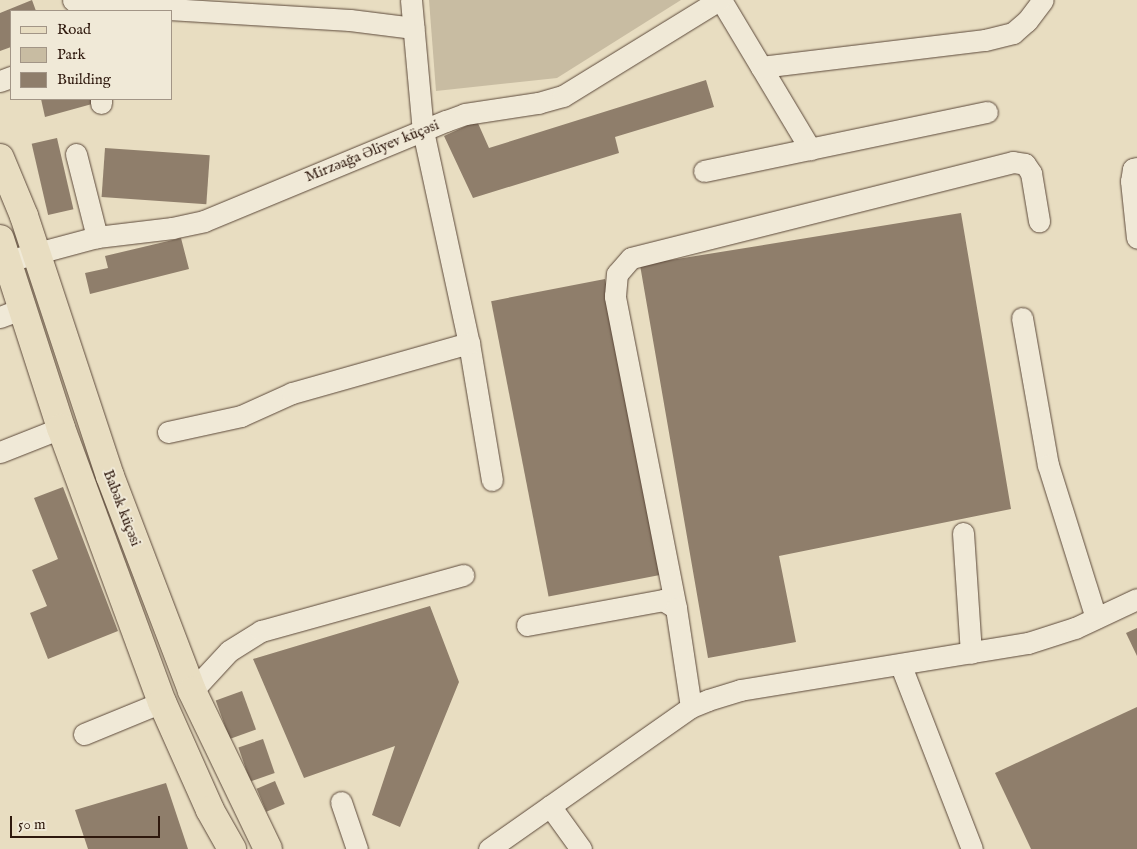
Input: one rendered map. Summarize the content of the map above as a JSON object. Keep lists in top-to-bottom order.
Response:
{
  "streets": {
    "main road": ["Babək küçəsi"],
    "street": ["Mirzəağa Əliyev küçəsi"]
  },
  "crossings": [
    ["Mirzəağa Əliyev küçəsi", "Babək küçəsi"]
  ],
  "legend": ["Road", "Park", "Building"],
  "scale_bar": "50 m"
}
